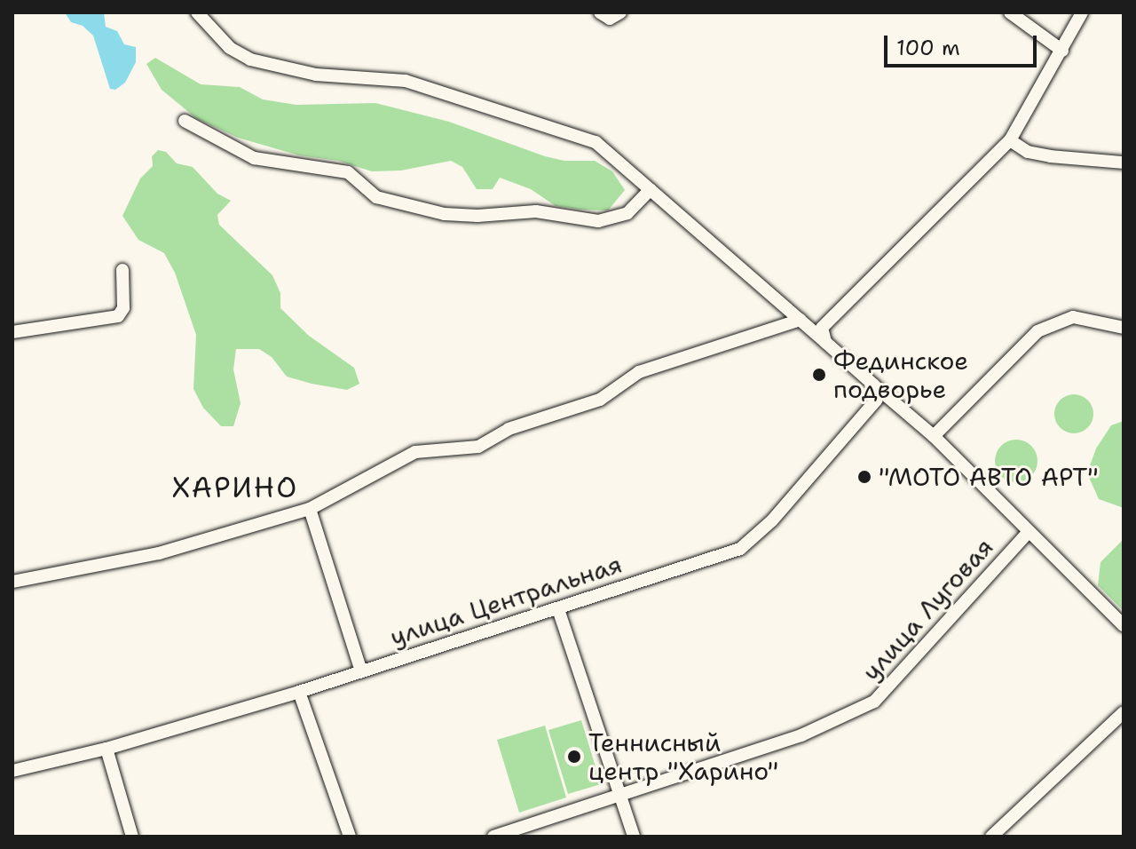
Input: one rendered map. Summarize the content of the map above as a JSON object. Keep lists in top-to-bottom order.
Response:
{
  "streets": {
    "street": ["улица Центральная", "улица Луговая"]
  },
  "districts": ["ХАРИНО"],
  "places": ["Фединское подворье", "\"МОТО АВТО АРТ\"", "Теннисный центр \"Харино\""],
  "scale_bar": "100 m"
}
